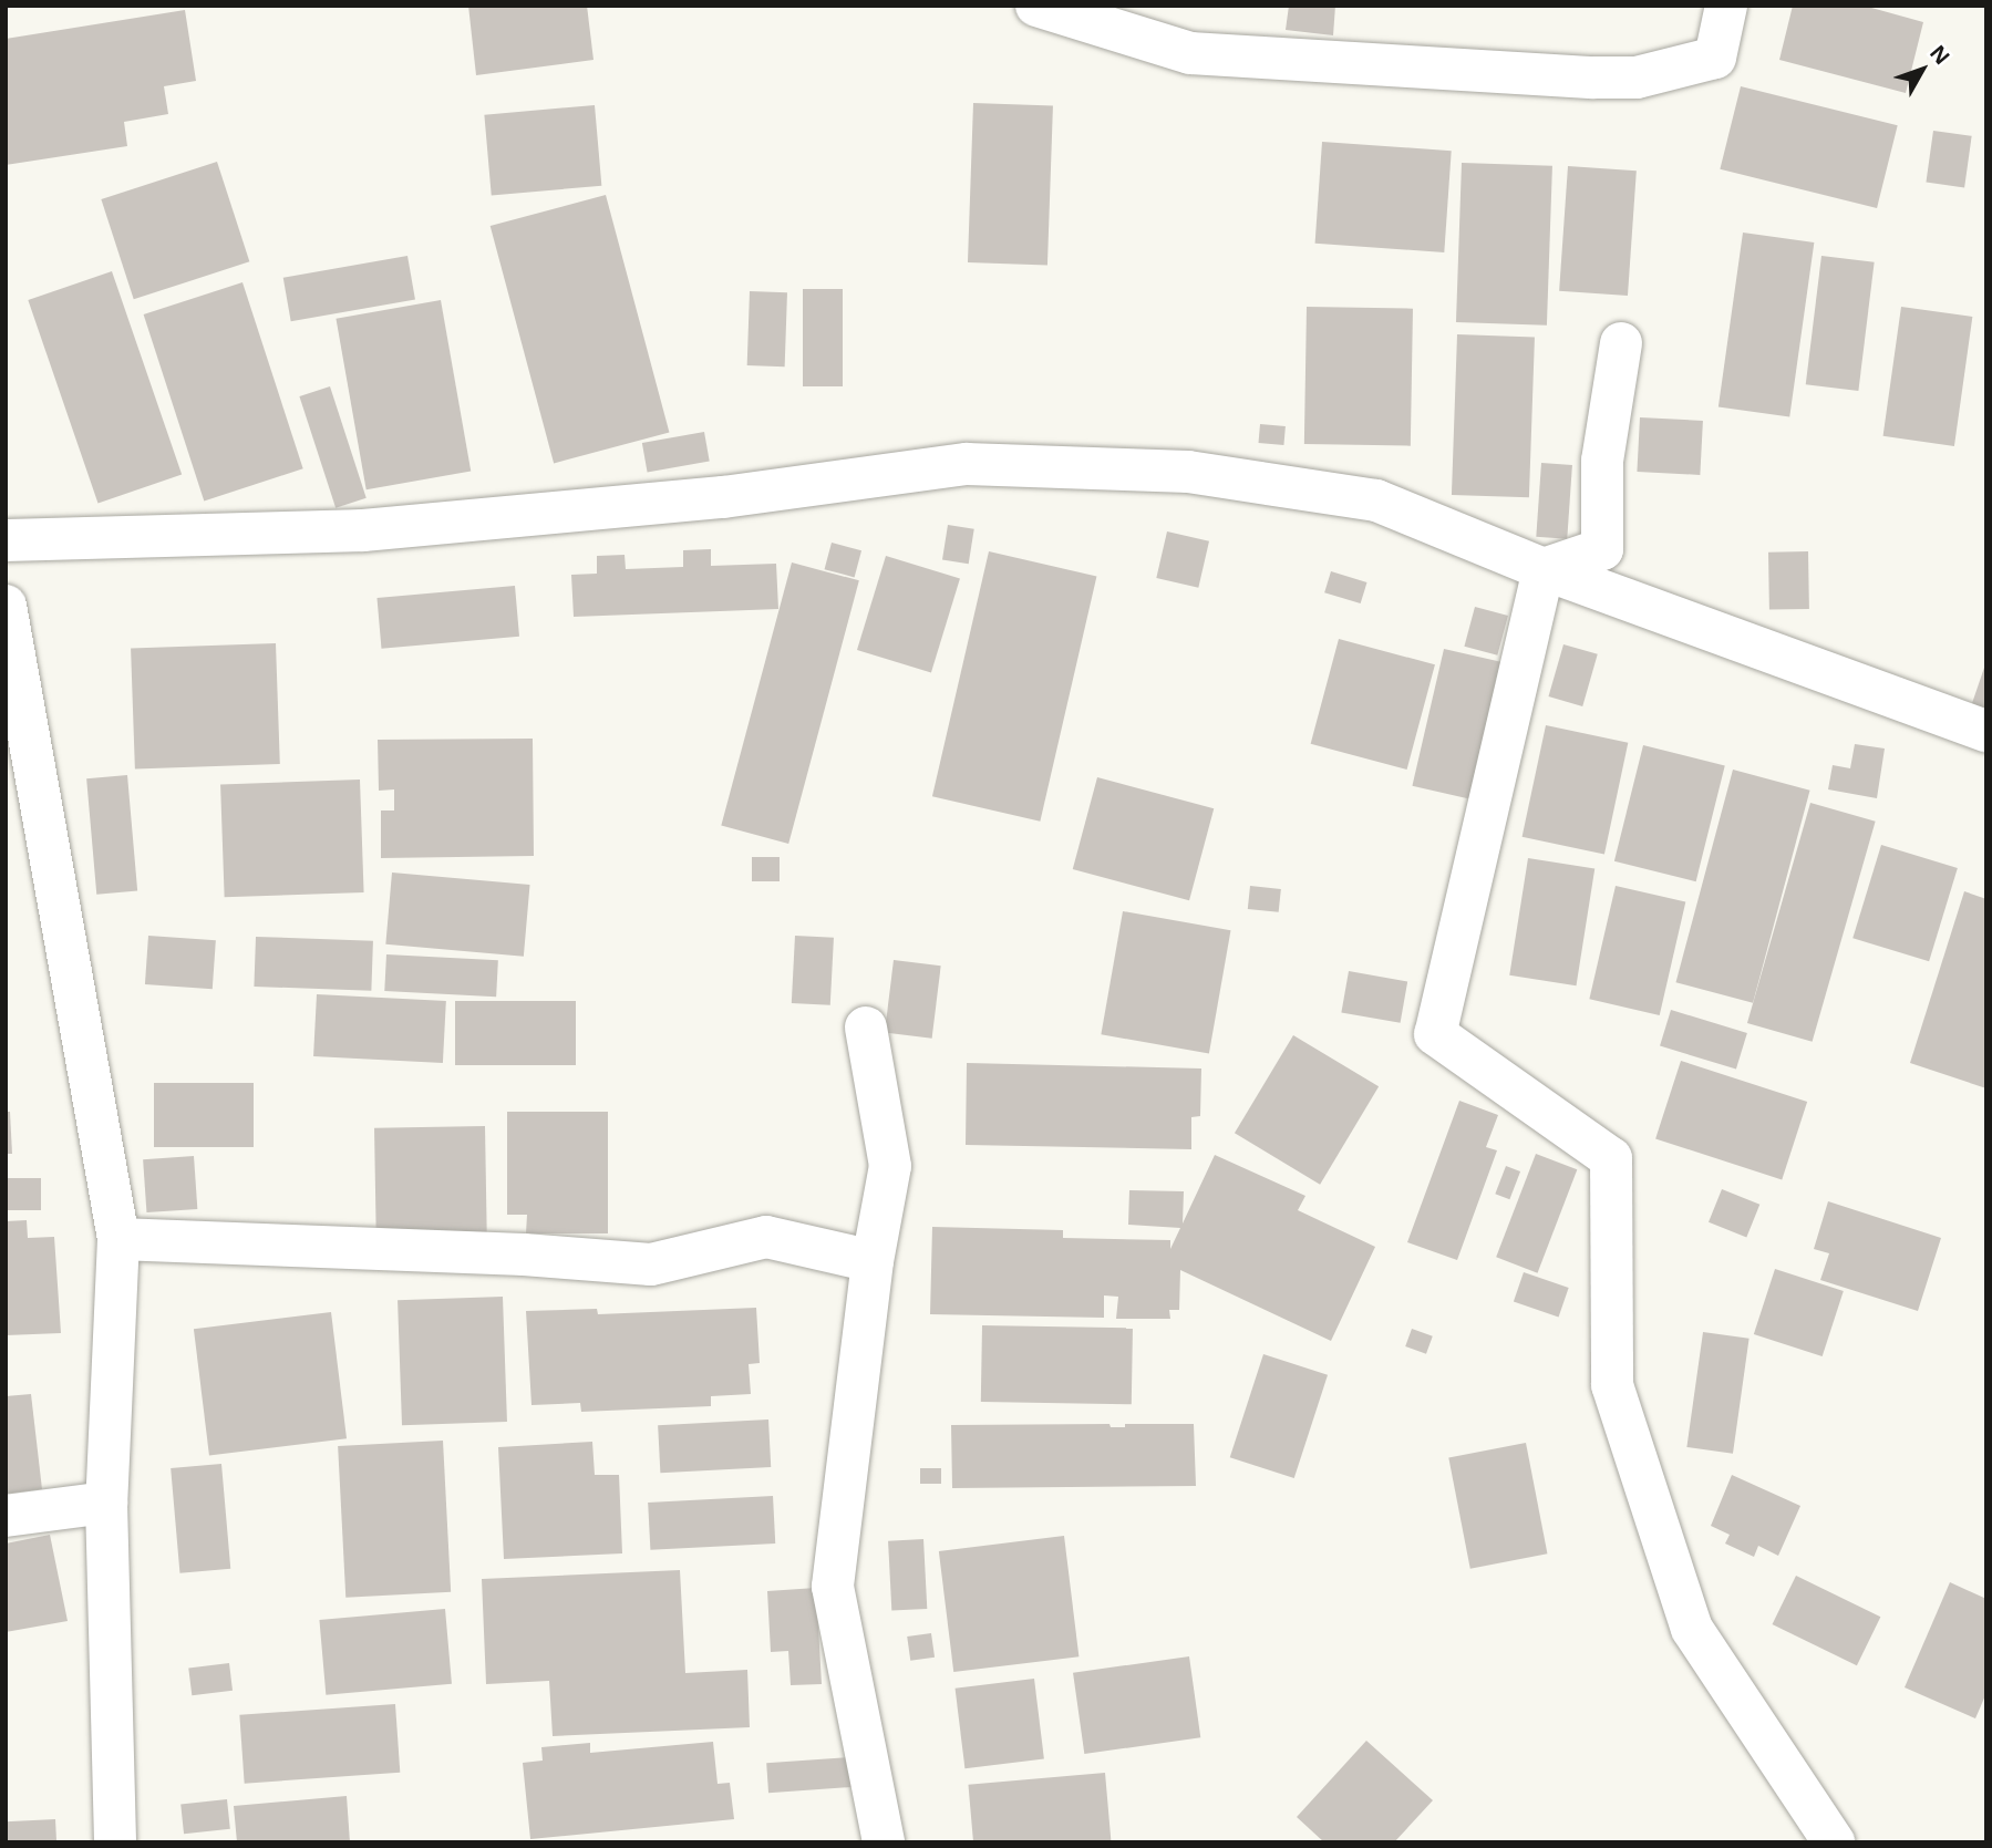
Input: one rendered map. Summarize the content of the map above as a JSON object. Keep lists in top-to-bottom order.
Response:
{
  "north": "top right"
}
